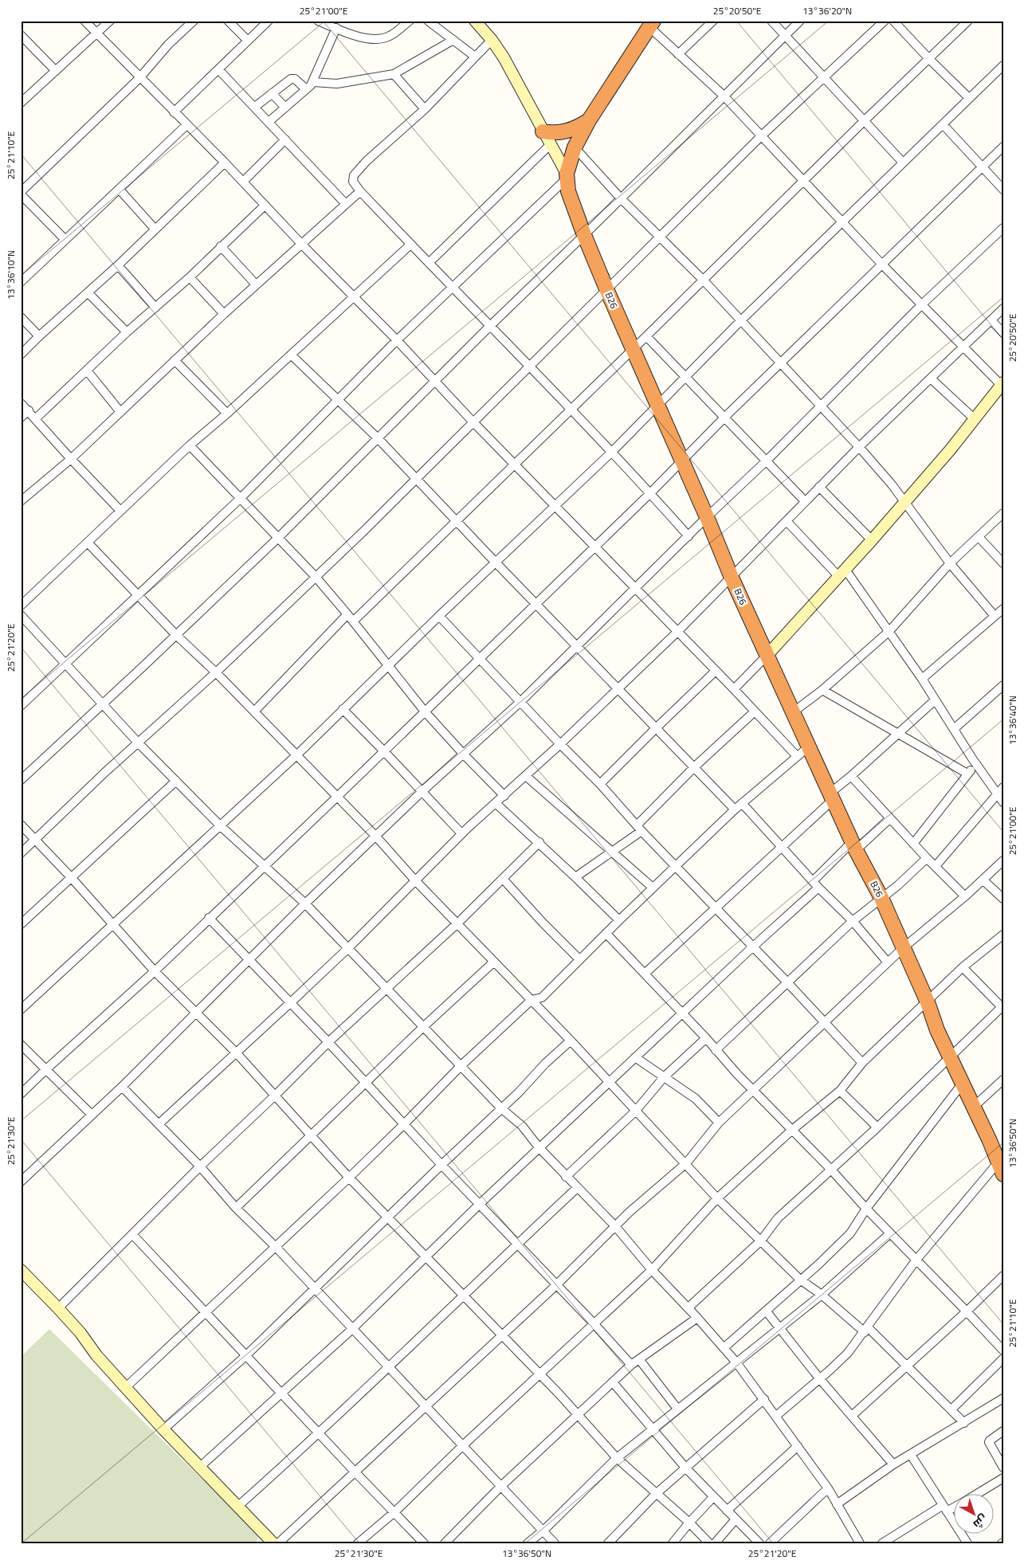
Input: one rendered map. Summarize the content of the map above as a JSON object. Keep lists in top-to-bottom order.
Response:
{
  "streets": {
    "highway": ["B26"]
  },
  "north": "bottom right",
  "coordinates": [
    "25°21'00\"E",
    "25°20'50\"E",
    "13°36'20\"N",
    "25°21'10\"E",
    "13°36'10\"N",
    "25°21'20\"E",
    "13°36'40\"N",
    "25°21'30\"E",
    "13°36'50\"N"
  ]
}
